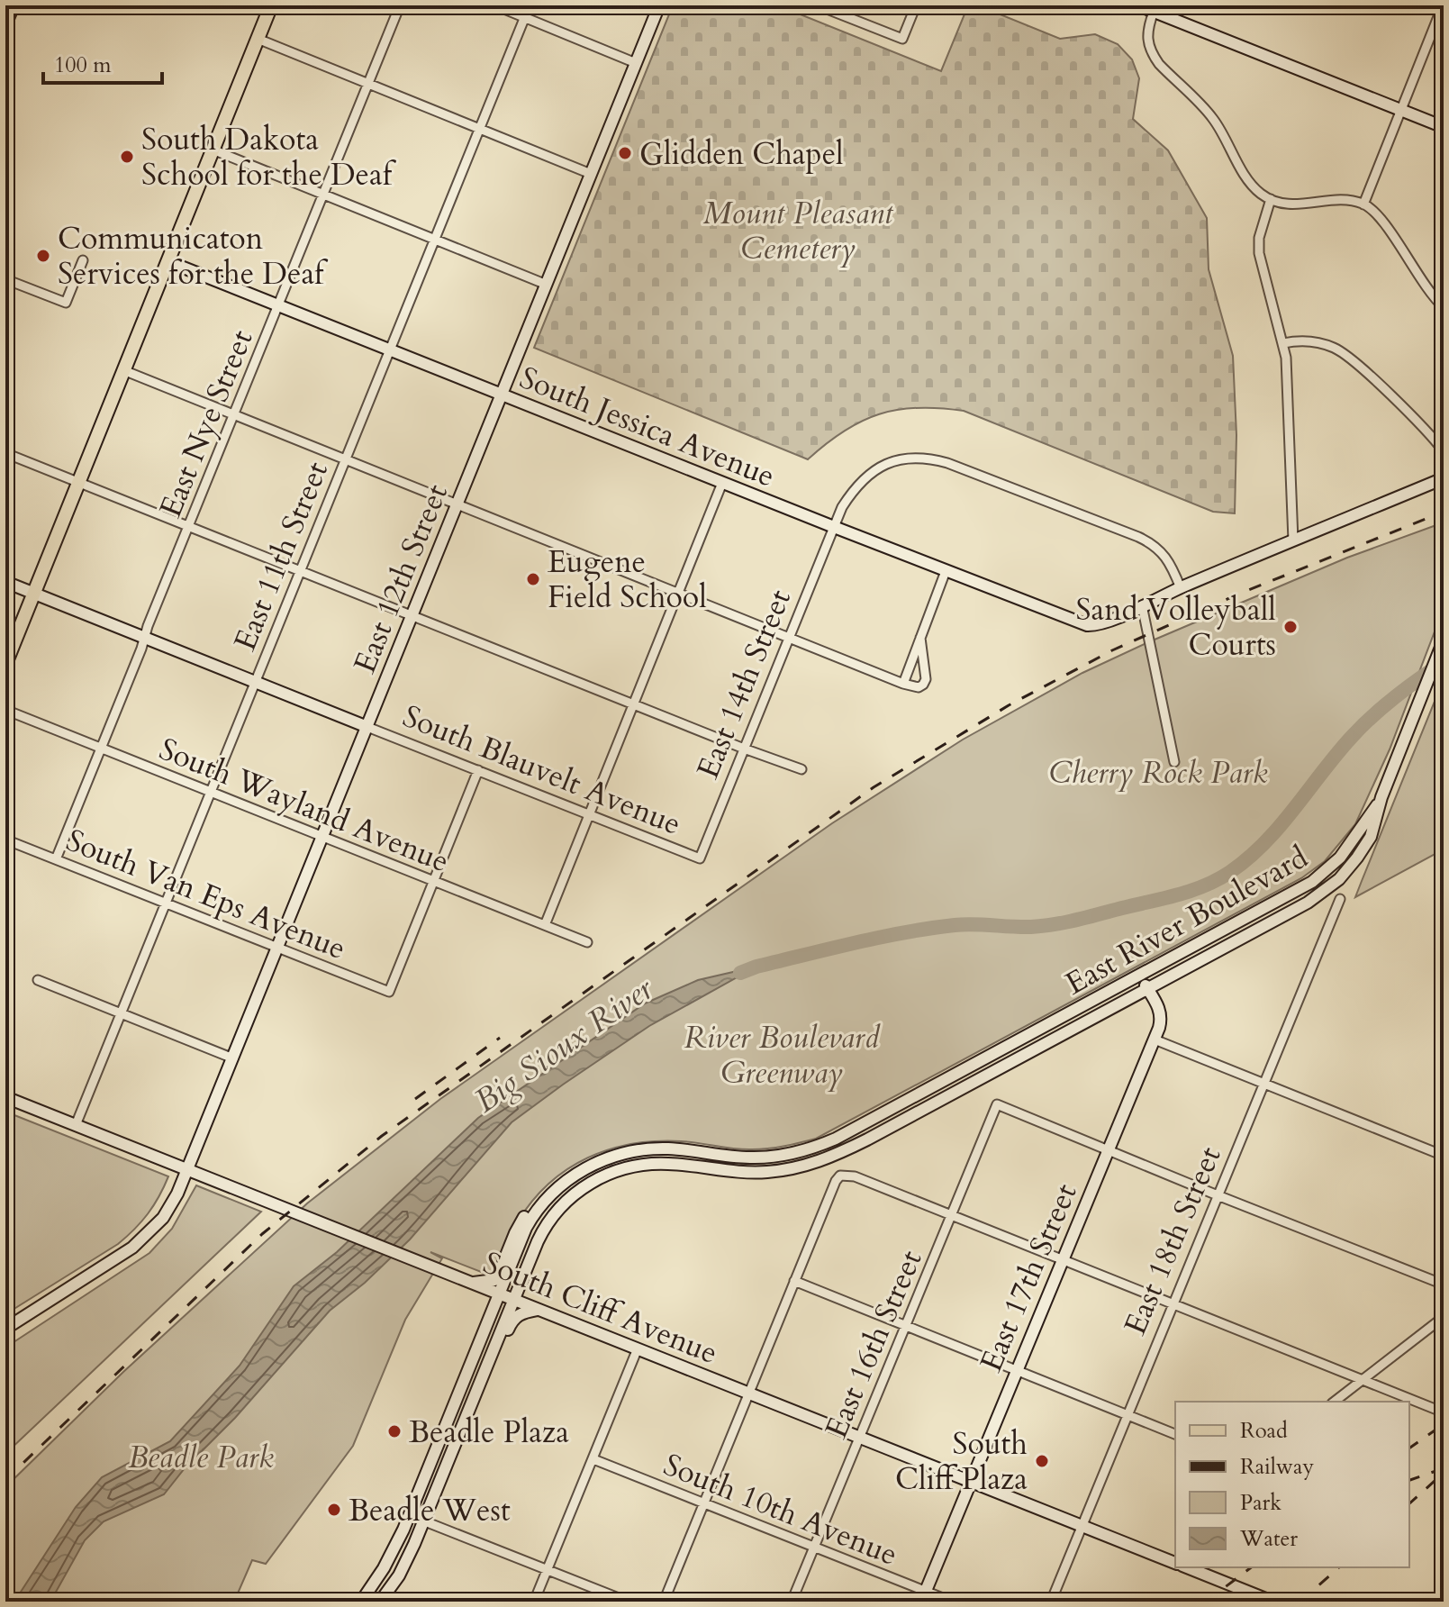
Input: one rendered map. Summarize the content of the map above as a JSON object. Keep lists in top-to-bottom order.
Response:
{
  "streets": {
    "main road": [
      "South Jessica Avenue",
      "East 12th Street",
      "South Blauvelt Avenue",
      "East River Boulevard",
      "East 17th Street",
      "South Cliff Avenue"
    ],
    "street": [
      "East Nye Street",
      "East 11th Street",
      "East 14th Street",
      "South Wayland Avenue",
      "South Van Eps Avenue",
      "East 18th Street",
      "East 16th Street",
      "South 10th Avenue"
    ]
  },
  "crossings": [
    ["East Nye Street", "South Jessica Avenue"],
    ["East Nye Street", "South Blauvelt Avenue"],
    ["East Nye Street", "South Wayland Avenue"],
    ["East Nye Street", "South Van Eps Avenue"],
    ["South Jessica Avenue", "East 11th Street"],
    ["South Jessica Avenue", "East 12th Street"],
    ["South Jessica Avenue", "East 14th Street"],
    ["East 11th Street", "South Blauvelt Avenue"],
    ["East 11th Street", "South Wayland Avenue"],
    ["East 11th Street", "South Van Eps Avenue"],
    ["East 11th Street", "South Cliff Avenue"],
    ["East 12th Street", "South Blauvelt Avenue"],
    ["East 12th Street", "South Wayland Avenue"],
    ["East 12th Street", "South Van Eps Avenue"],
    ["East 12th Street", "South Cliff Avenue"],
    ["East 14th Street", "South Blauvelt Avenue"],
    ["South Wayland Avenue", "South Van Eps Avenue"],
    ["East River Boulevard", "East 17th Street"],
    ["East River Boulevard", "South Cliff Avenue"],
    ["East 18th Street", "South Cliff Avenue"],
    ["East 17th Street", "South Cliff Avenue"],
    ["East 17th Street", "East 16th Street"],
    ["East 17th Street", "South 10th Avenue"],
    ["South Cliff Avenue", "East 16th Street"],
    ["East 16th Street", "South 10th Avenue"]
  ],
  "water": ["Big Sioux River"],
  "parks": [
    "Mount Pleasant Cemetery",
    "Cherry Rock Park",
    "River Boulevard Greenway",
    "Beadle Park"
  ],
  "places": [
    "Glidden Chapel",
    "South Dakota School for the Deaf",
    "Communicaton Services for the Deaf",
    "Eugene Field School",
    "Sand Volleyball Courts",
    "Beadle Plaza",
    "South Cliff Plaza",
    "Beadle West"
  ],
  "legend": [
    "Road",
    "Railway",
    "Park",
    "Water"
  ],
  "scale_bar": "100 m"
}
